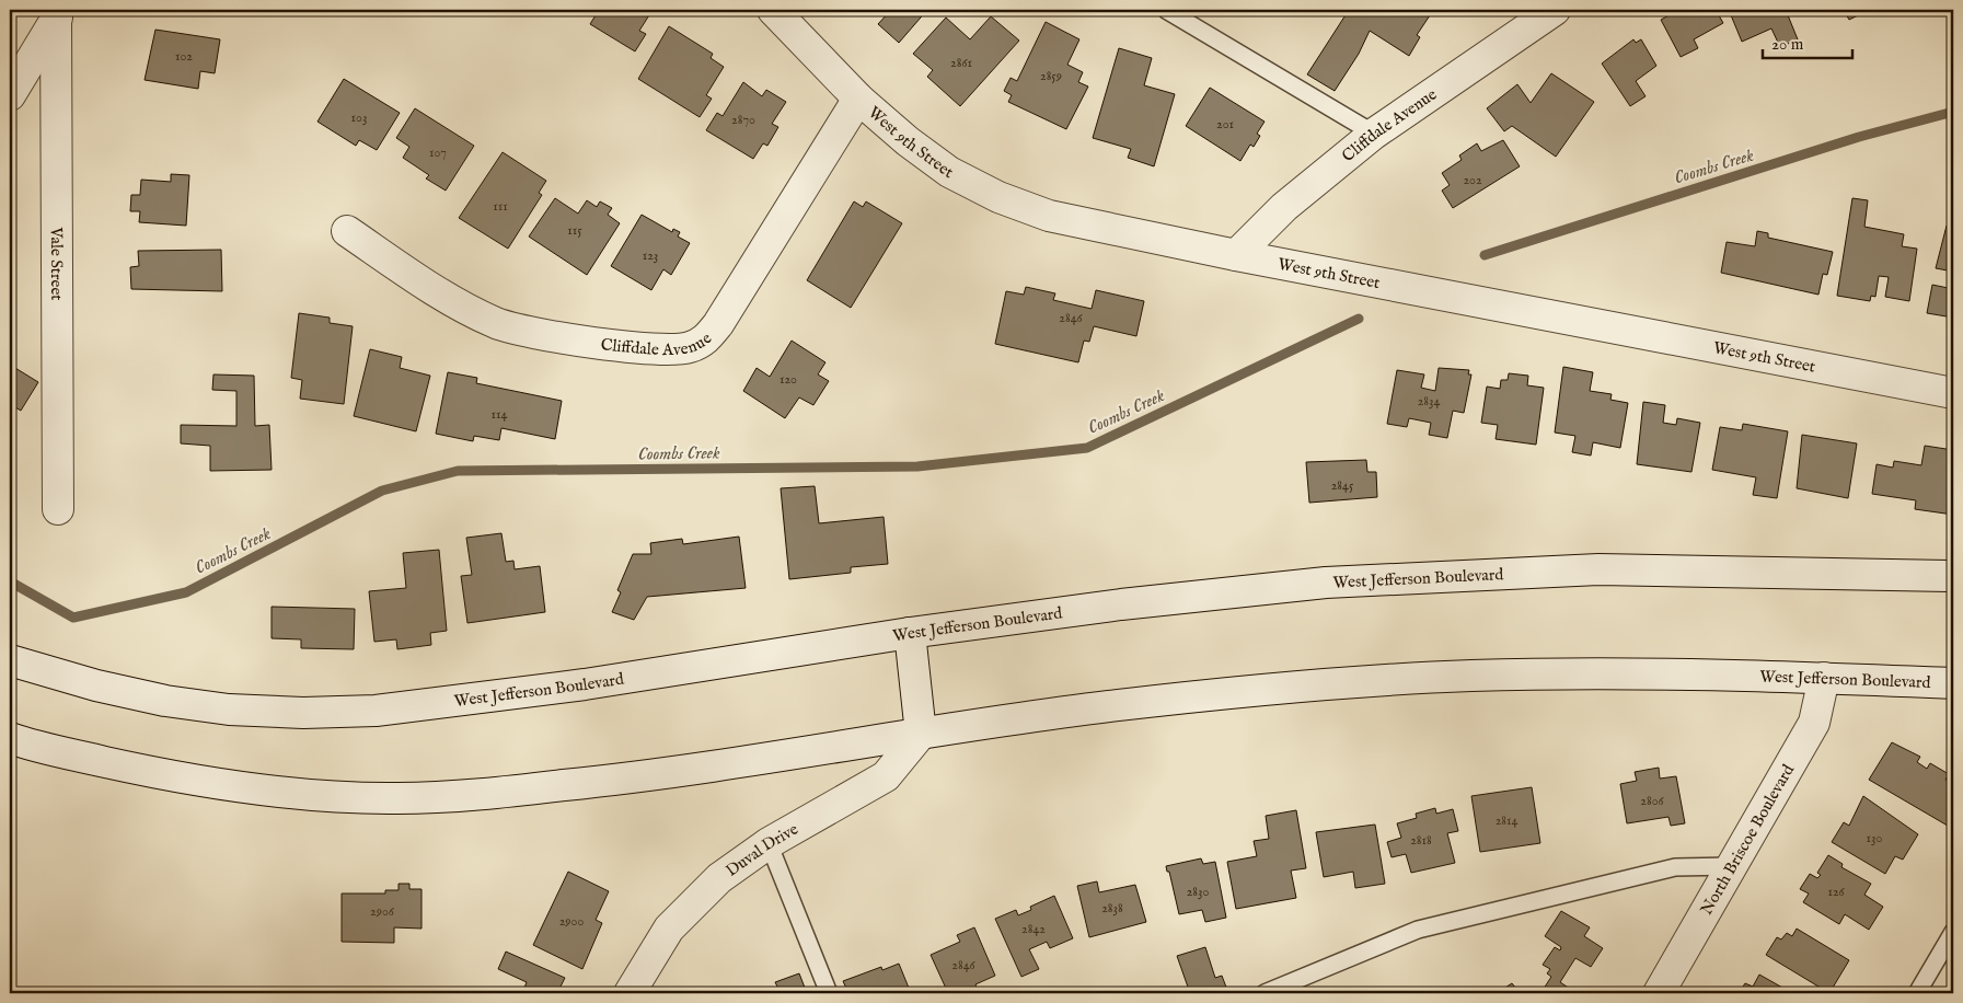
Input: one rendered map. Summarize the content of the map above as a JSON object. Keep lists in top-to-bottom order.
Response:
{
  "streets": {
    "main road": [
      "Cliffdale Avenue",
      "West 9th Street",
      "Vale Street",
      "West Jefferson Boulevard",
      "North Briscoe Boulevard",
      "Duval Drive"
    ]
  },
  "crossings": [
    ["Cliffdale Avenue", "West 9th Street"],
    ["West Jefferson Boulevard", "North Briscoe Boulevard"],
    ["West Jefferson Boulevard", "Duval Drive"]
  ],
  "water": ["Coombs Creek"],
  "house_numbers": [
    "102",
    "2861",
    "2859",
    "103",
    "2870",
    "201",
    "107",
    "202",
    "111",
    "115",
    "123",
    "2846",
    "120",
    "2834",
    "114",
    "2845",
    "2806",
    "2814",
    "130",
    "2818",
    "2830",
    "126",
    "2838",
    "2906",
    "2900",
    "2842",
    "2846"
  ],
  "scale_bar": "20 m"
}
